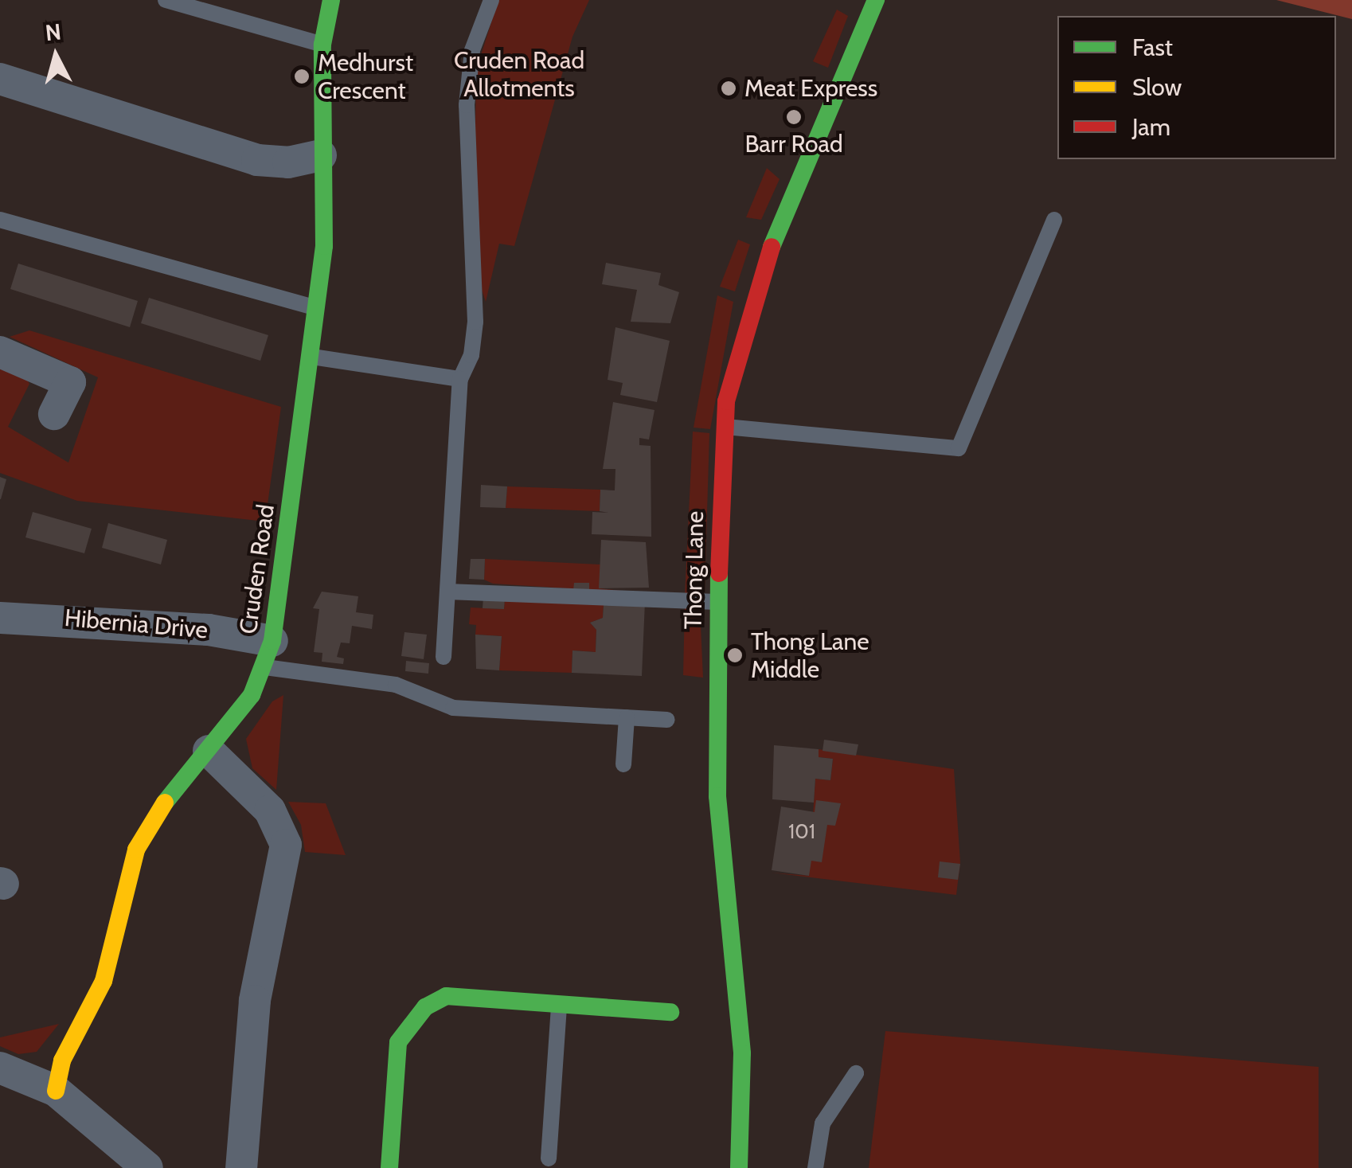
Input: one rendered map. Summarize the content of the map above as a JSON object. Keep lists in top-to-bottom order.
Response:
{
  "streets": {
    "street": ["Cruden Road", "Thong Lane", "Hibernia Drive"]
  },
  "crossings": [
    ["Cruden Road", "Hibernia Drive"]
  ],
  "parks": ["Cruden Road Allotments"],
  "places": [
    "Medhurst Crescent",
    "Meat Express",
    "Barr Road",
    "Thong Lane Middle"
  ],
  "house_numbers": ["101"],
  "legend": ["Fast", "Slow", "Jam"],
  "north": "top"
}
